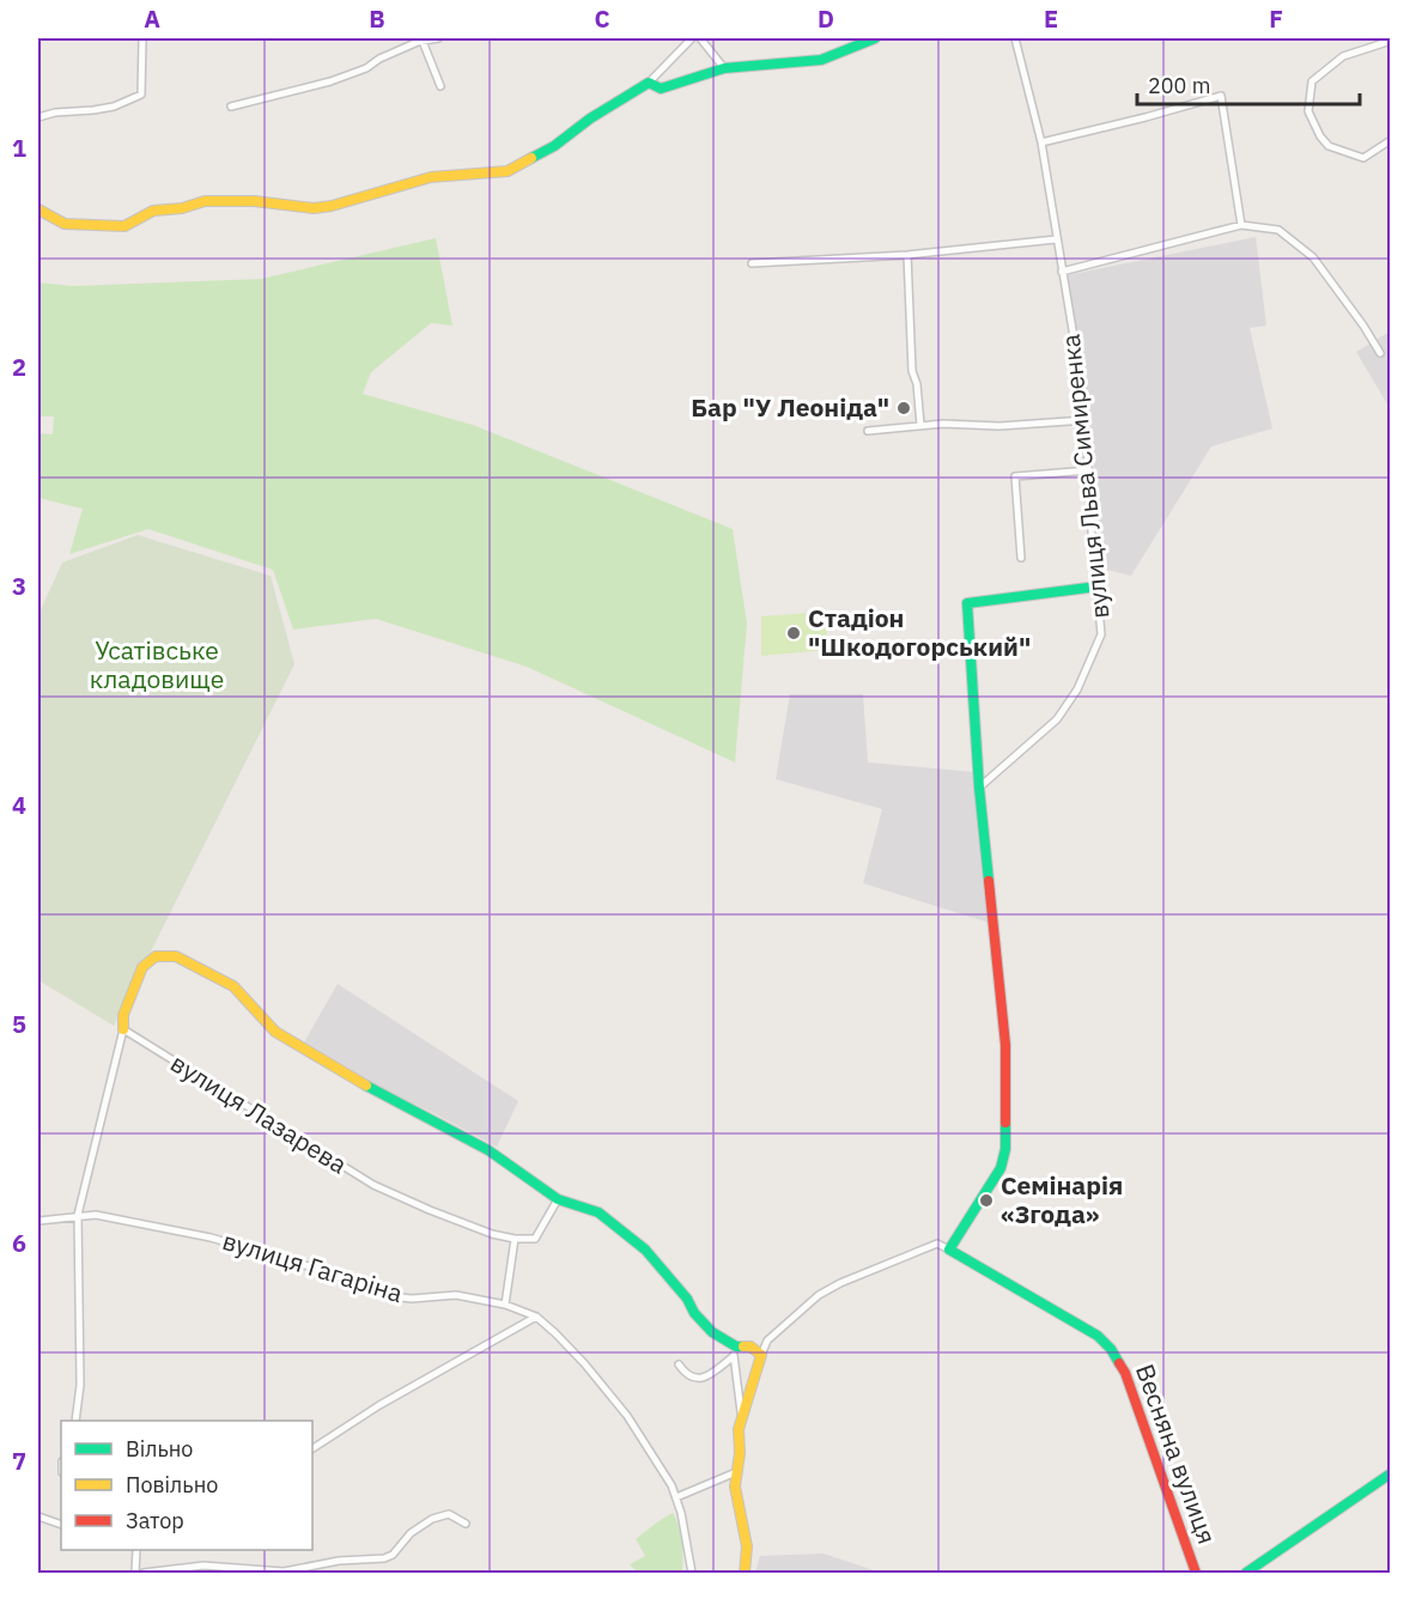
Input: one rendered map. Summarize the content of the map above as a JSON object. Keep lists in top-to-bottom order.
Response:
{
  "streets": {
    "street": [
      "вулиця Льва Симиренка",
      "вулиця Лазарева",
      "вулиця Гагаріна",
      "Весняна вулиця"
    ]
  },
  "parks": ["Усатівське кладовище"],
  "places": ["Бар \"У Леоніда\"", "Стадіон \"Шкодогорський\"", "Семінарія «Згода»"],
  "legend": ["Вільно", "Повільно", "Затор"],
  "scale_bar": "200 m",
  "grid": {
    "columns": [
      "A",
      "B",
      "C",
      "D",
      "E",
      "F"
    ],
    "rows": [
      "1",
      "2",
      "3",
      "4",
      "5",
      "6",
      "7"
    ]
  }
}
